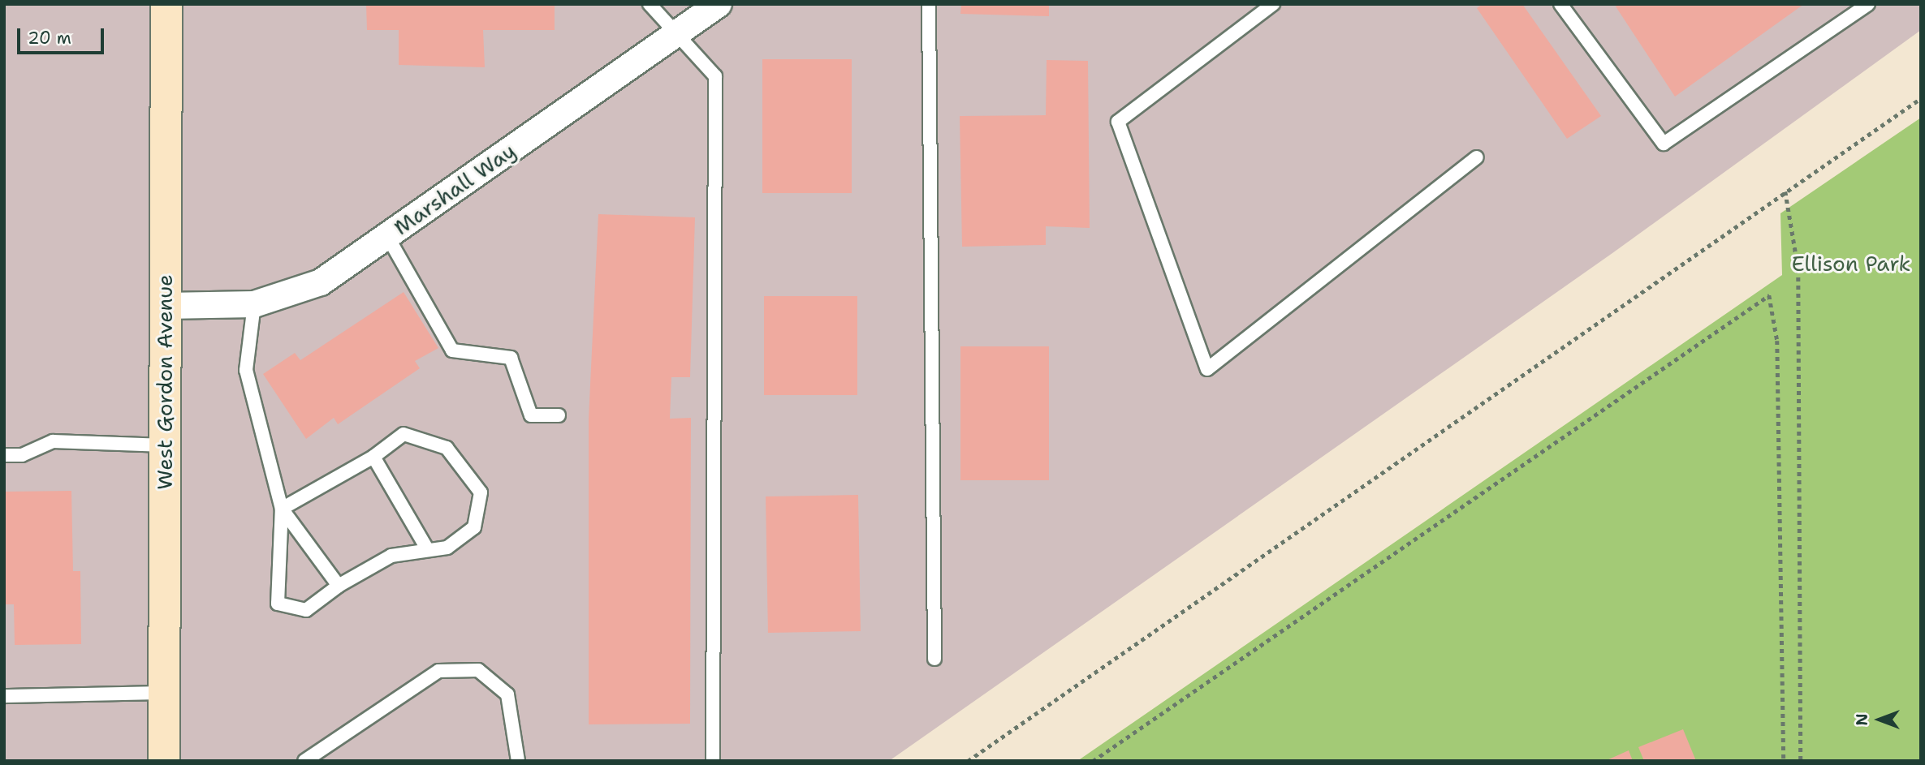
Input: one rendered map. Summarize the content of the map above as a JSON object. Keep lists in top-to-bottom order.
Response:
{
  "streets": {
    "main road": ["West Gordon Avenue"],
    "street": ["Marshall Way"]
  },
  "crossings": [
    ["Marshall Way", "West Gordon Avenue"]
  ],
  "parks": ["Ellison Park"],
  "scale_bar": "20 m",
  "north": "left"
}
